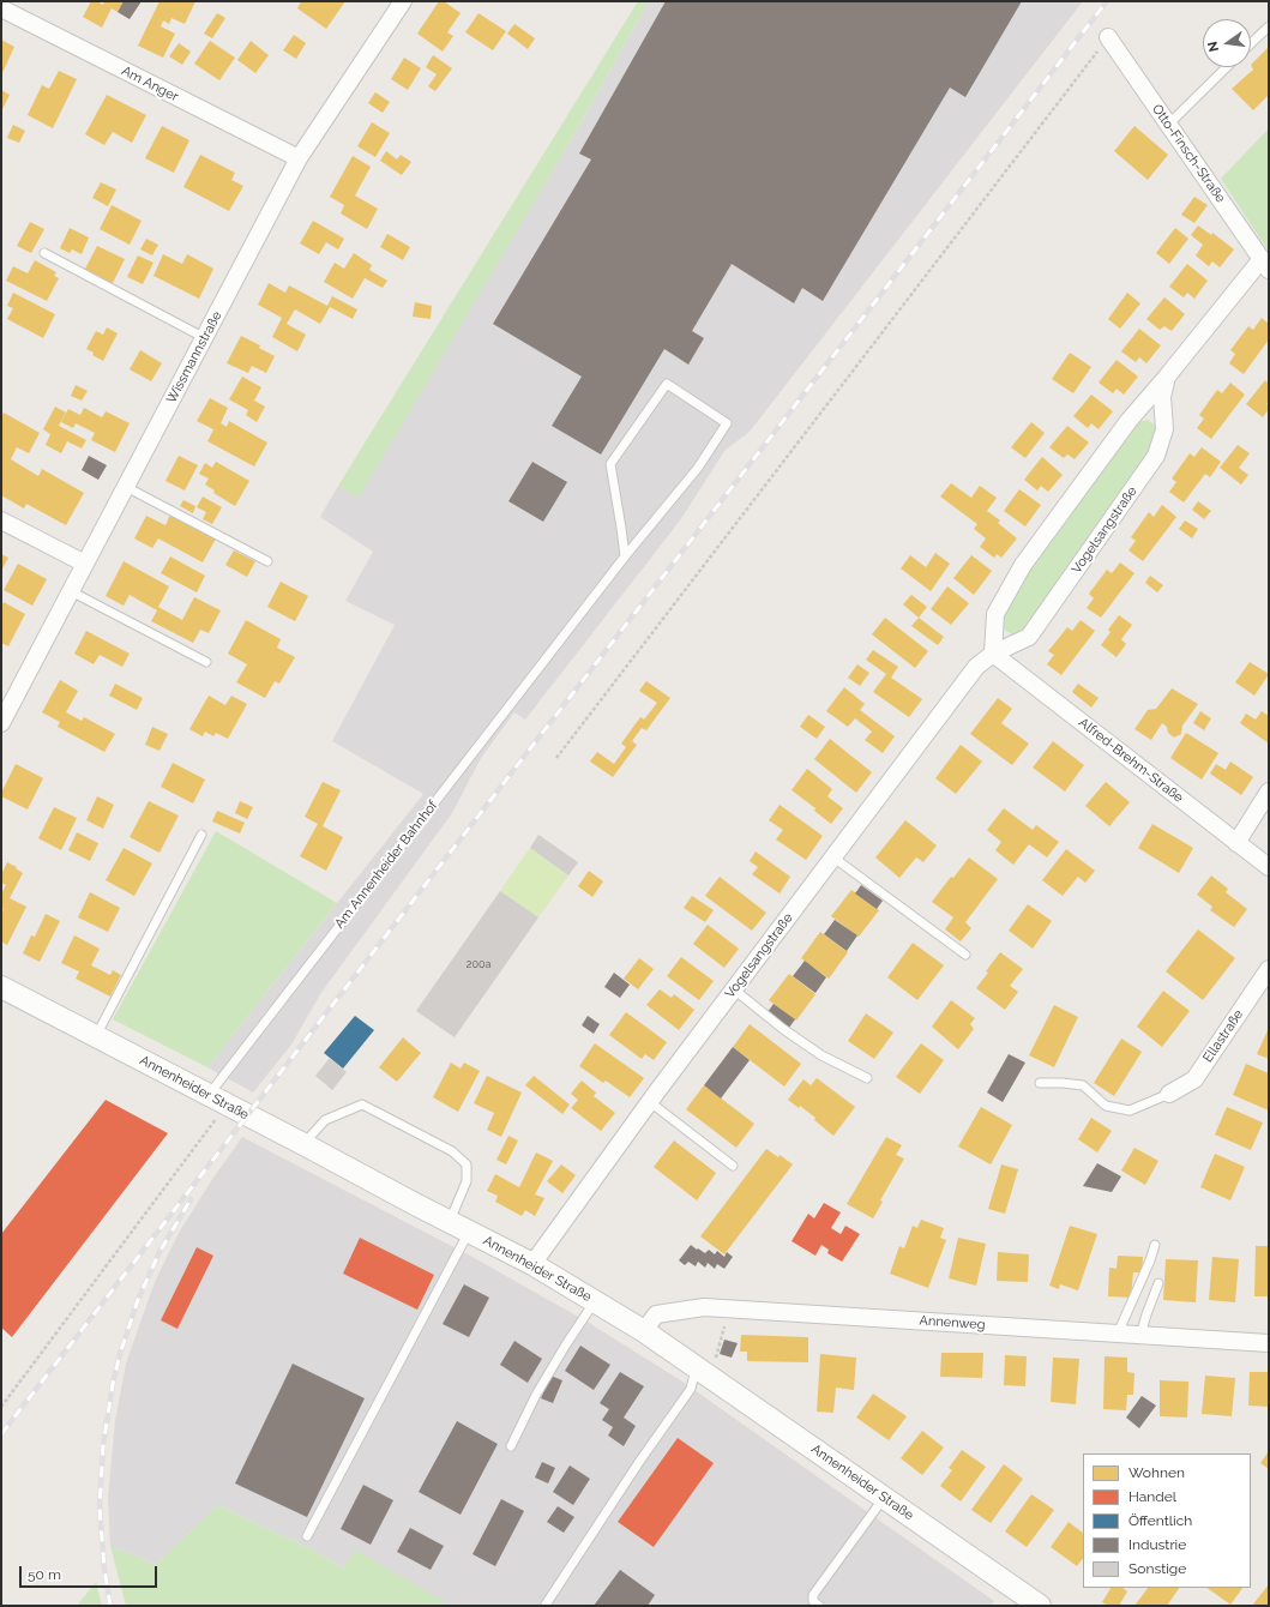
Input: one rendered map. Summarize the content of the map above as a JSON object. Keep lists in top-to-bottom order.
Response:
{
  "streets": {
    "street": [
      "Am Anger",
      "Otto-Finsch-Straße",
      "Wissmannstraße",
      "Vogelsangstraße",
      "Alfred-Brehm-Straße",
      "Ellastraße",
      "Annenheider Straße",
      "Annenweg"
    ],
    "lane": ["Am Annenheider Bahnhof"]
  },
  "crossings": [
    ["Am Anger", "Wissmannstraße"],
    ["Otto-Finsch-Straße", "Vogelsangstraße"],
    ["Vogelsangstraße", "Alfred-Brehm-Straße"],
    ["Vogelsangstraße", "Annenheider Straße"],
    ["Am Annenheider Bahnhof", "Annenheider Straße"],
    ["Annenheider Straße", "Annenweg"]
  ],
  "house_numbers": ["200a"],
  "legend": [
    "Wohnen",
    "Handel",
    "Öffentlich",
    "Industrie",
    "Sonstige"
  ],
  "scale_bar": "50 m",
  "north": "left"
}
